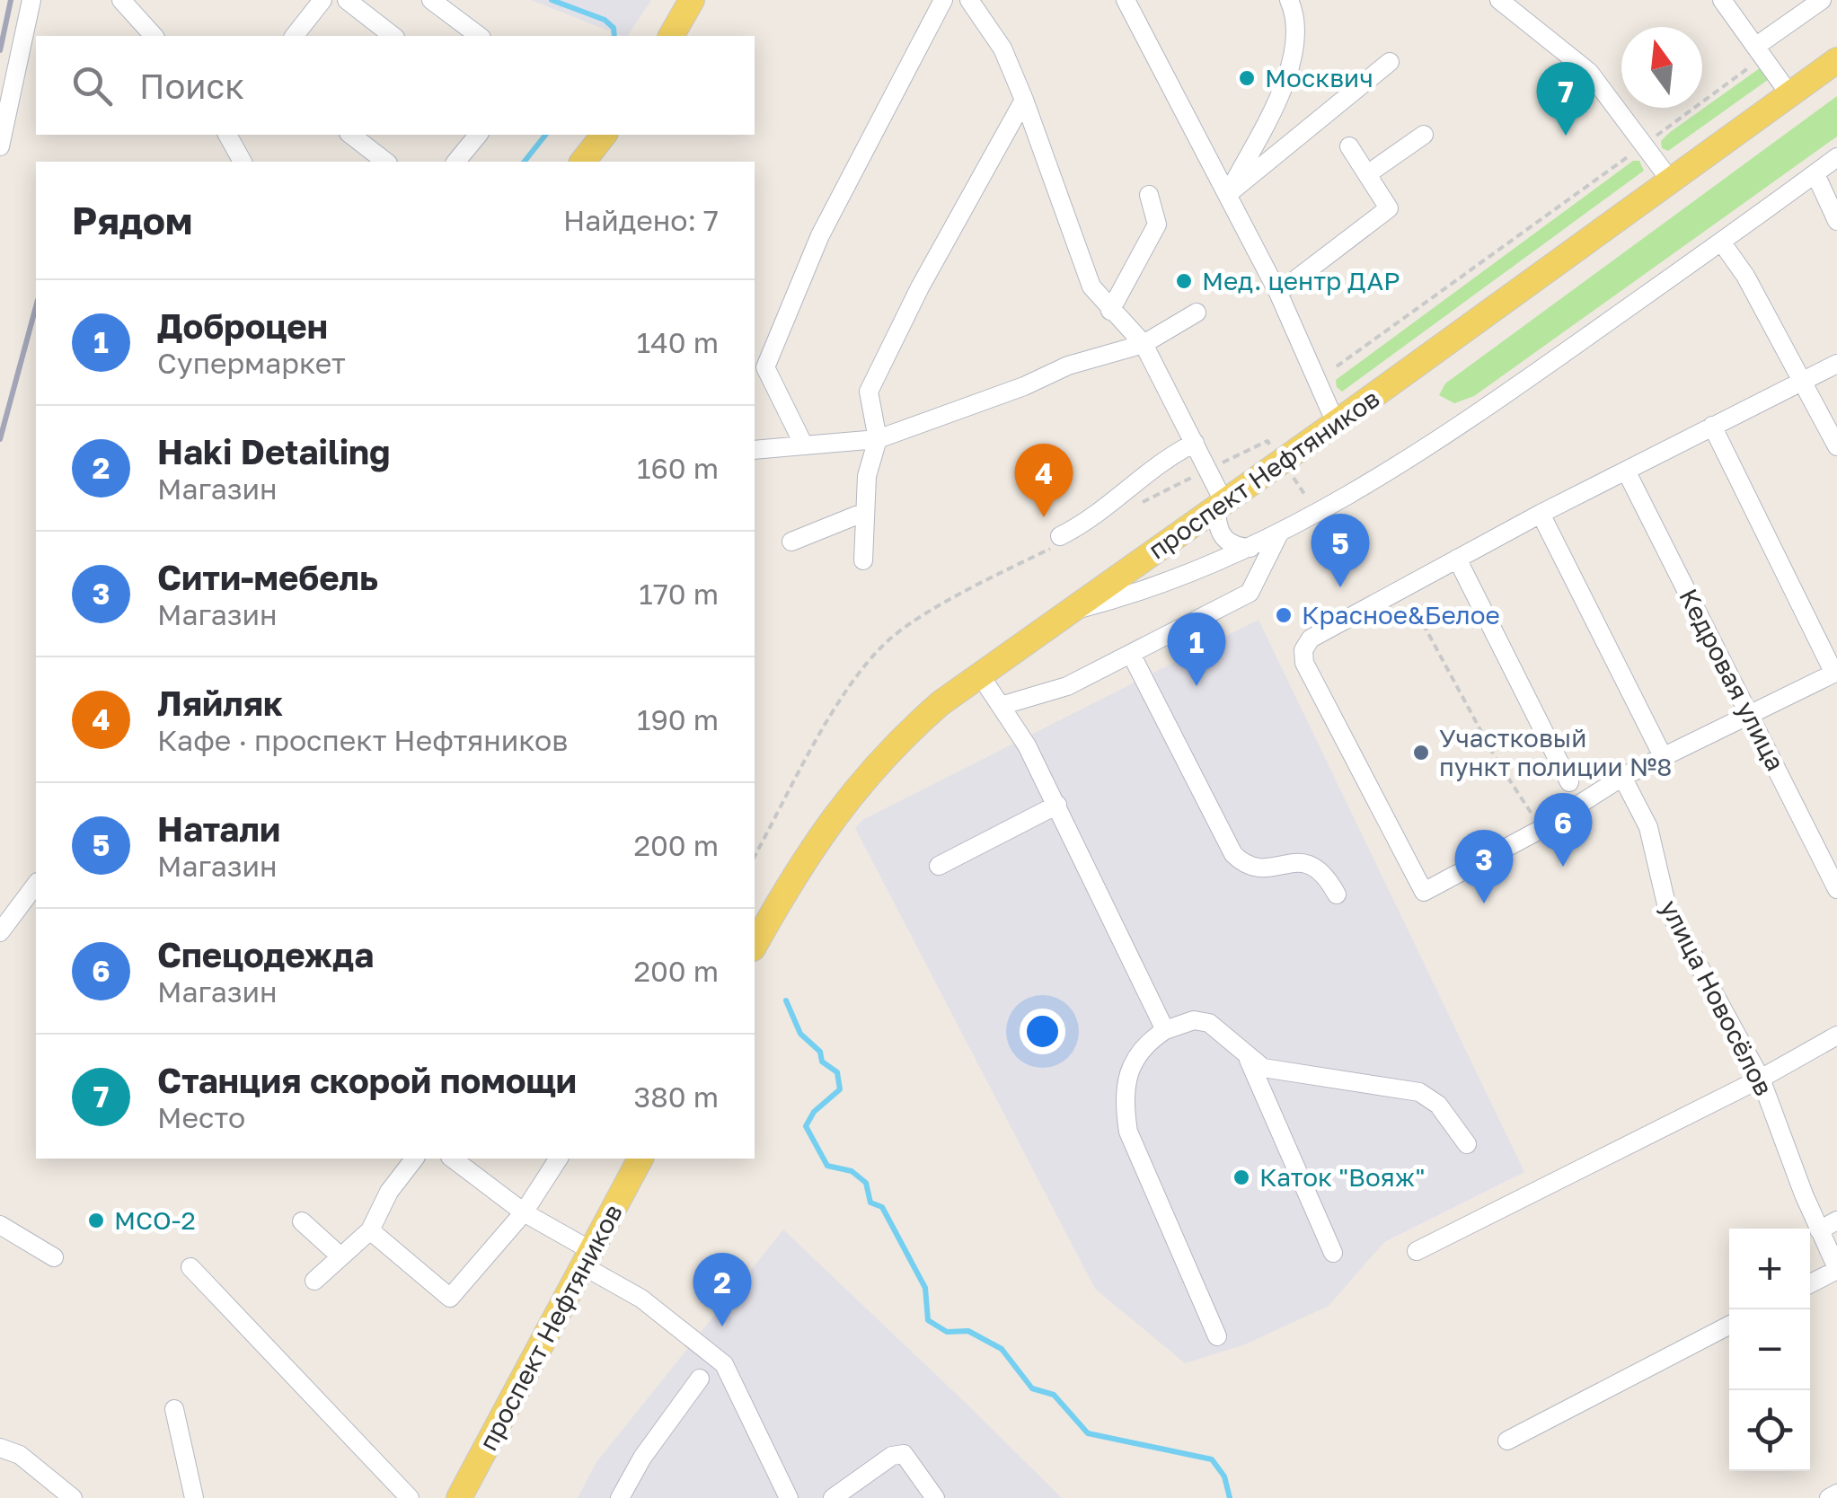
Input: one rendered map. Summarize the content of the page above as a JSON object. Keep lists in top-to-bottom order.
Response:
{
  "streets": {
    "main road": ["проспект Нефтяников"],
    "street": ["Кедровая улица", "улица Новосёлов"]
  },
  "places": [
    "Москвич",
    "Мед. центр ДАР",
    "Красное&Белое",
    "Участковый пункт полиции №8",
    "Каток \"Вояж\"",
    "МСО-2"
  ],
  "north": "top",
  "page": {
    "search": "Поиск",
    "pins": [
      "7",
      "4",
      "5",
      "1",
      "6",
      "3",
      "2"
    ],
    "heading": ["Рядом", "Найдено: 7"],
    "list": [
      {
        "mark": "1",
        "name": "Доброцен",
        "note": "Супермаркет",
        "value": "140 m"
      },
      {
        "mark": "2",
        "name": "Haki Detailing",
        "note": "Магазин",
        "value": "160 m"
      },
      {
        "mark": "3",
        "name": "Сити-мебель",
        "note": "Магазин",
        "value": "170 m"
      },
      {
        "mark": "4",
        "name": "Ляйляк",
        "note": "Кафе · проспект Нефтяников",
        "value": "190 m"
      },
      {
        "mark": "5",
        "name": "Натали",
        "note": "Магазин",
        "value": "200 m"
      },
      {
        "mark": "6",
        "name": "Спецодежда",
        "note": "Магазин",
        "value": "200 m"
      },
      {
        "mark": "7",
        "name": "Станция скорой помощи",
        "note": "Место",
        "value": "380 m"
      }
    ],
    "map_buttons": ["+", "−"]
  }
}
